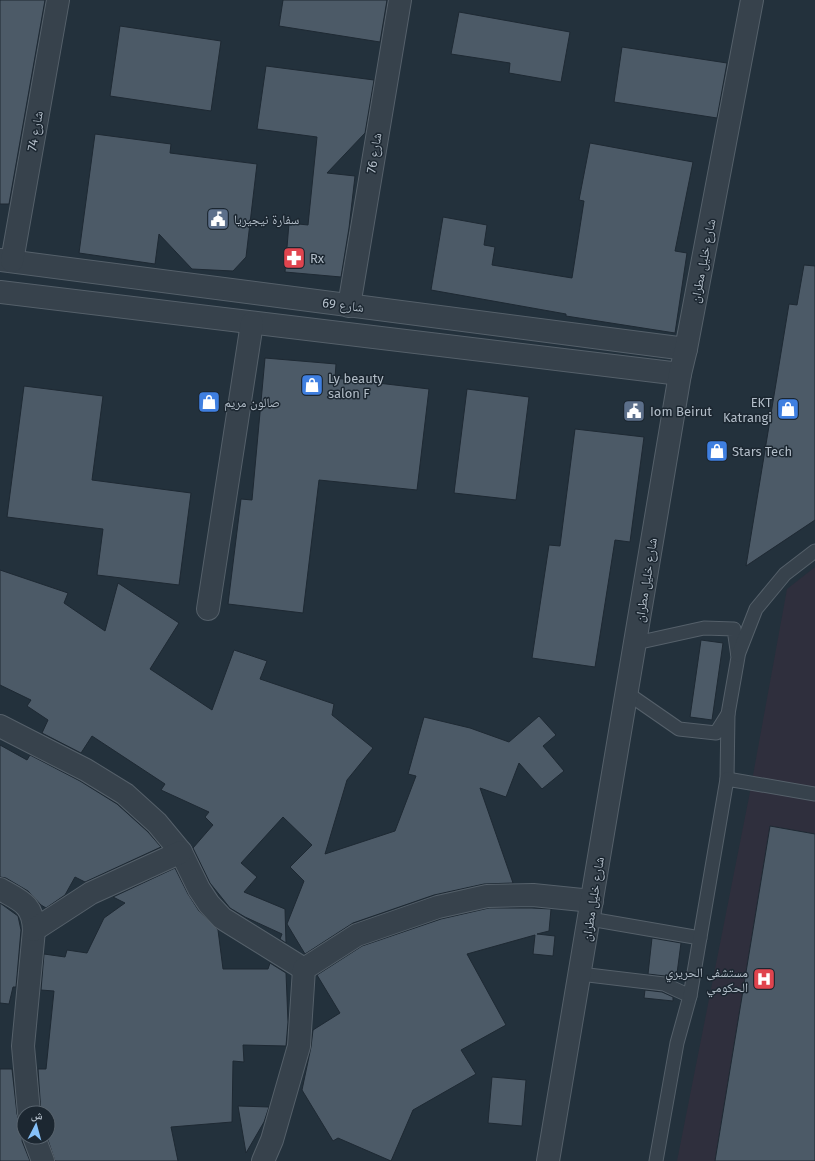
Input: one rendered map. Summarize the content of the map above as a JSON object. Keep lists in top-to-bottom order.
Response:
{
  "streets": {
    "street": [
      "شارع 74",
      "شارع 76",
      "شارع خليل مطران",
      "شارع 69"
    ]
  },
  "crossings": [
    ["شارع 74", "شارع 69"],
    ["شارع 76", "شارع 69"],
    ["شارع خليل مطران", "شارع 69"]
  ],
  "places": {
    "public building": ["سفارة نيجيريا", "Iom Beirut"],
    "pharmacy": ["Rx"],
    "shop": [
      "Ly beauty salon F",
      "صالون مريم",
      "EKT Katrangi",
      "Stars Tech"
    ],
    "hospital": ["مستشفى الحريري الحكومي"]
  },
  "north": "top"
}
